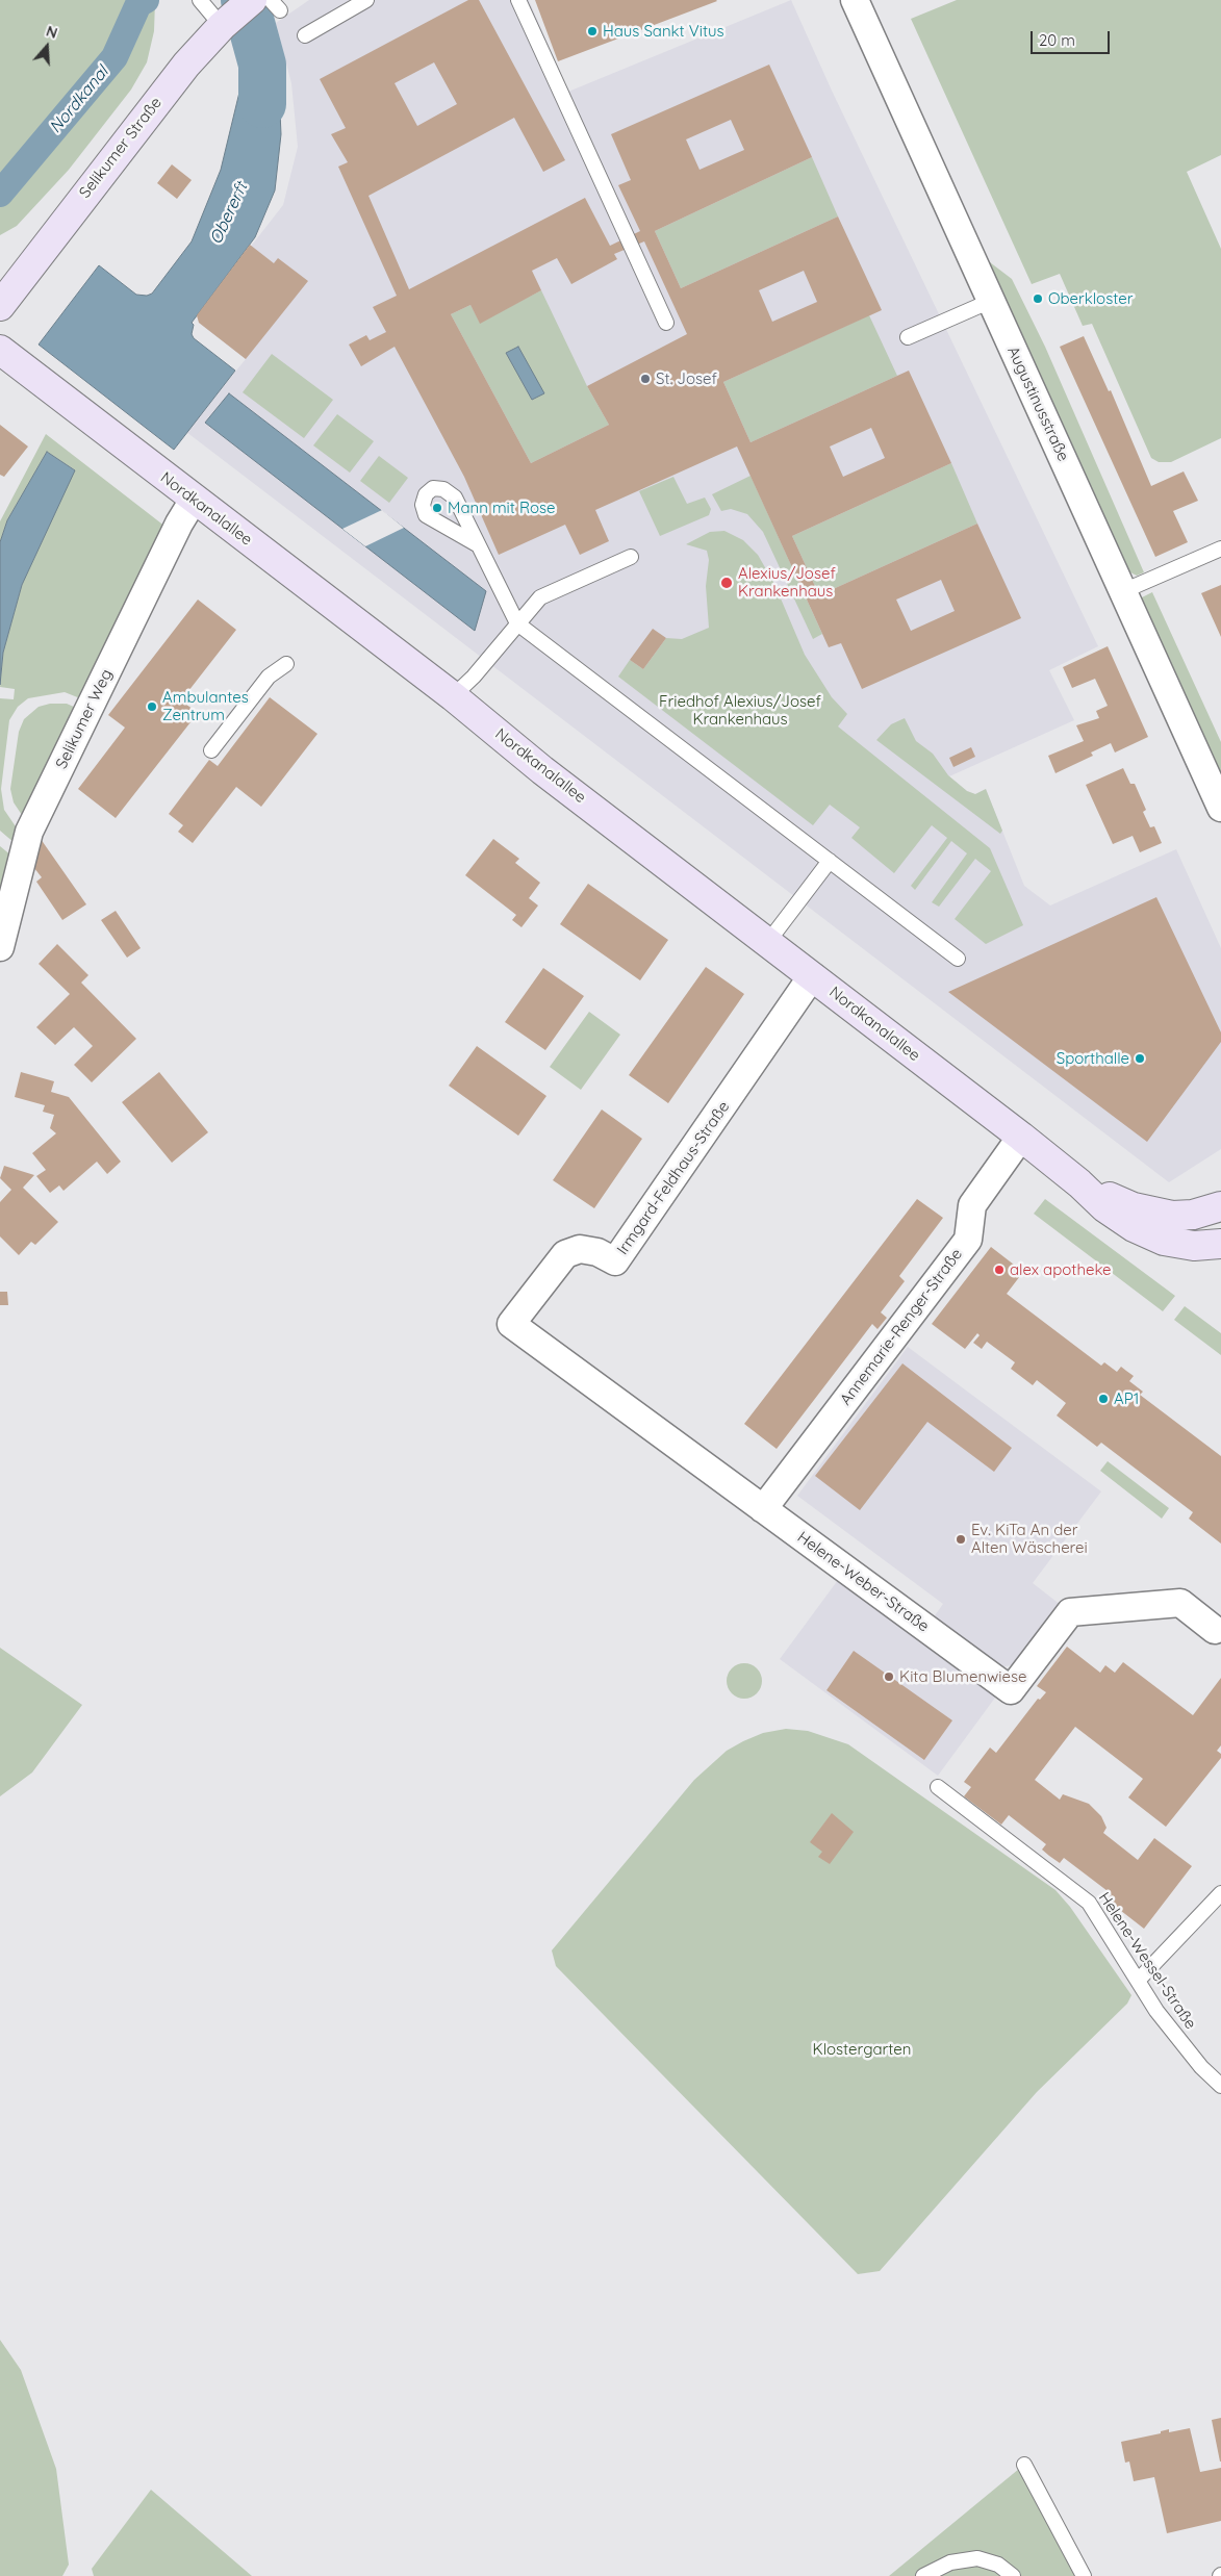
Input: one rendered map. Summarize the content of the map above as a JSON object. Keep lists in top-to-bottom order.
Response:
{
  "streets": {
    "main road": ["Selikumer Straße", "Nordkanalallee"],
    "street": [
      "Augustinusstraße",
      "Selikumer Weg",
      "Irmgard-Feldhaus-Straße",
      "Annemarie-Renger-Straße",
      "Helene-Weber-Straße"
    ],
    "lane": ["Helene-Wessel-Straße"]
  },
  "crossings": [
    ["Nordkanalallee", "Selikumer Weg"],
    ["Nordkanalallee", "Irmgard-Feldhaus-Straße"],
    ["Nordkanalallee", "Annemarie-Renger-Straße"],
    ["Irmgard-Feldhaus-Straße", "Helene-Weber-Straße"],
    ["Annemarie-Renger-Straße", "Helene-Weber-Straße"]
  ],
  "water": ["Nordkanal", "Obererft"],
  "parks": ["Friedhof Alexius/Josef Krankenhaus", "Klostergarten"],
  "places": [
    "Haus Sankt Vitus",
    "Oberkloster",
    "St. Josef",
    "Mann mit Rose",
    "Alexius/Josef Krankenhaus",
    "Ambulantes Zentrum",
    "Sporthalle",
    "alex apotheke",
    "AP1",
    "Ev. KiTa An der Alten Wäscherei",
    "Kita Blumenwiese"
  ],
  "scale_bar": "20 m",
  "north": "top"
}
